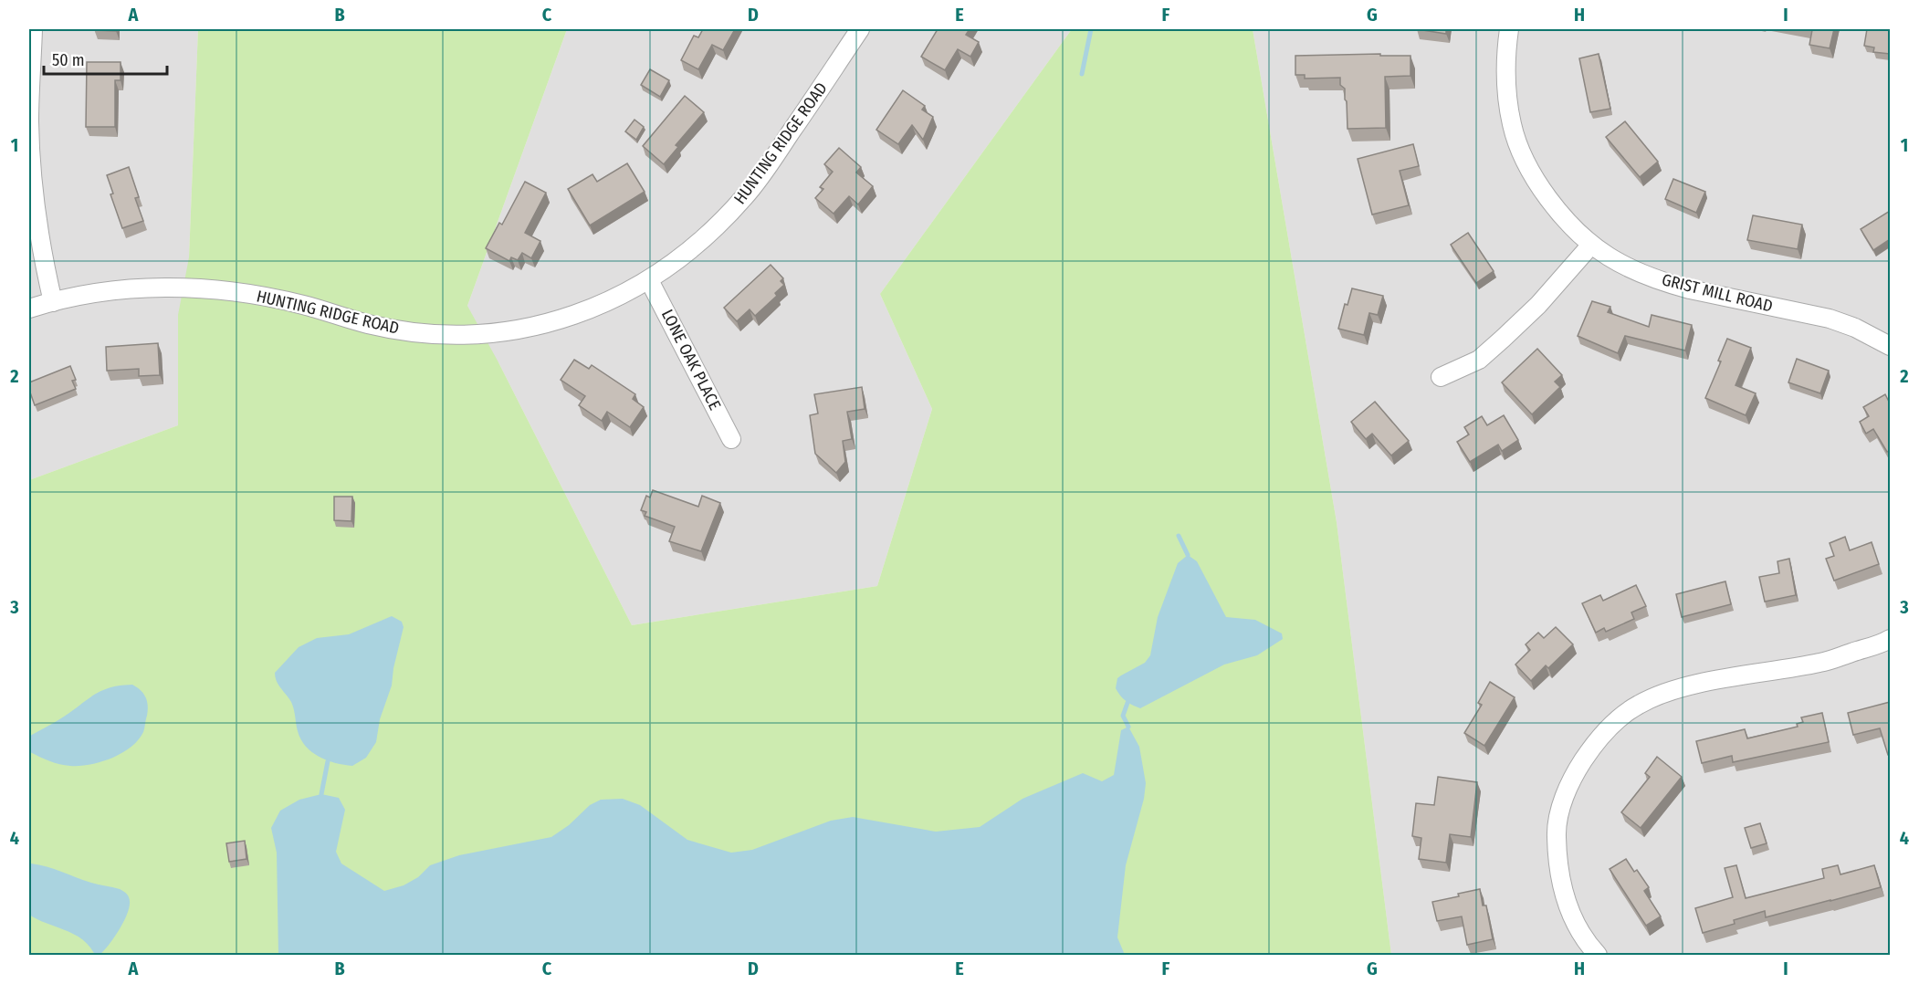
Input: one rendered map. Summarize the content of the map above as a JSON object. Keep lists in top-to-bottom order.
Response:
{
  "streets": {
    "street": ["HUNTING RIDGE ROAD", "GRIST MILL ROAD", "LONE OAK PLACE"]
  },
  "crossings": [
    ["HUNTING RIDGE ROAD", "LONE OAK PLACE"]
  ],
  "scale_bar": "50 m",
  "grid": {
    "columns": [
      "A",
      "B",
      "C",
      "D",
      "E",
      "F",
      "G",
      "H",
      "I"
    ],
    "rows": [
      "1",
      "2",
      "3",
      "4"
    ]
  }
}
